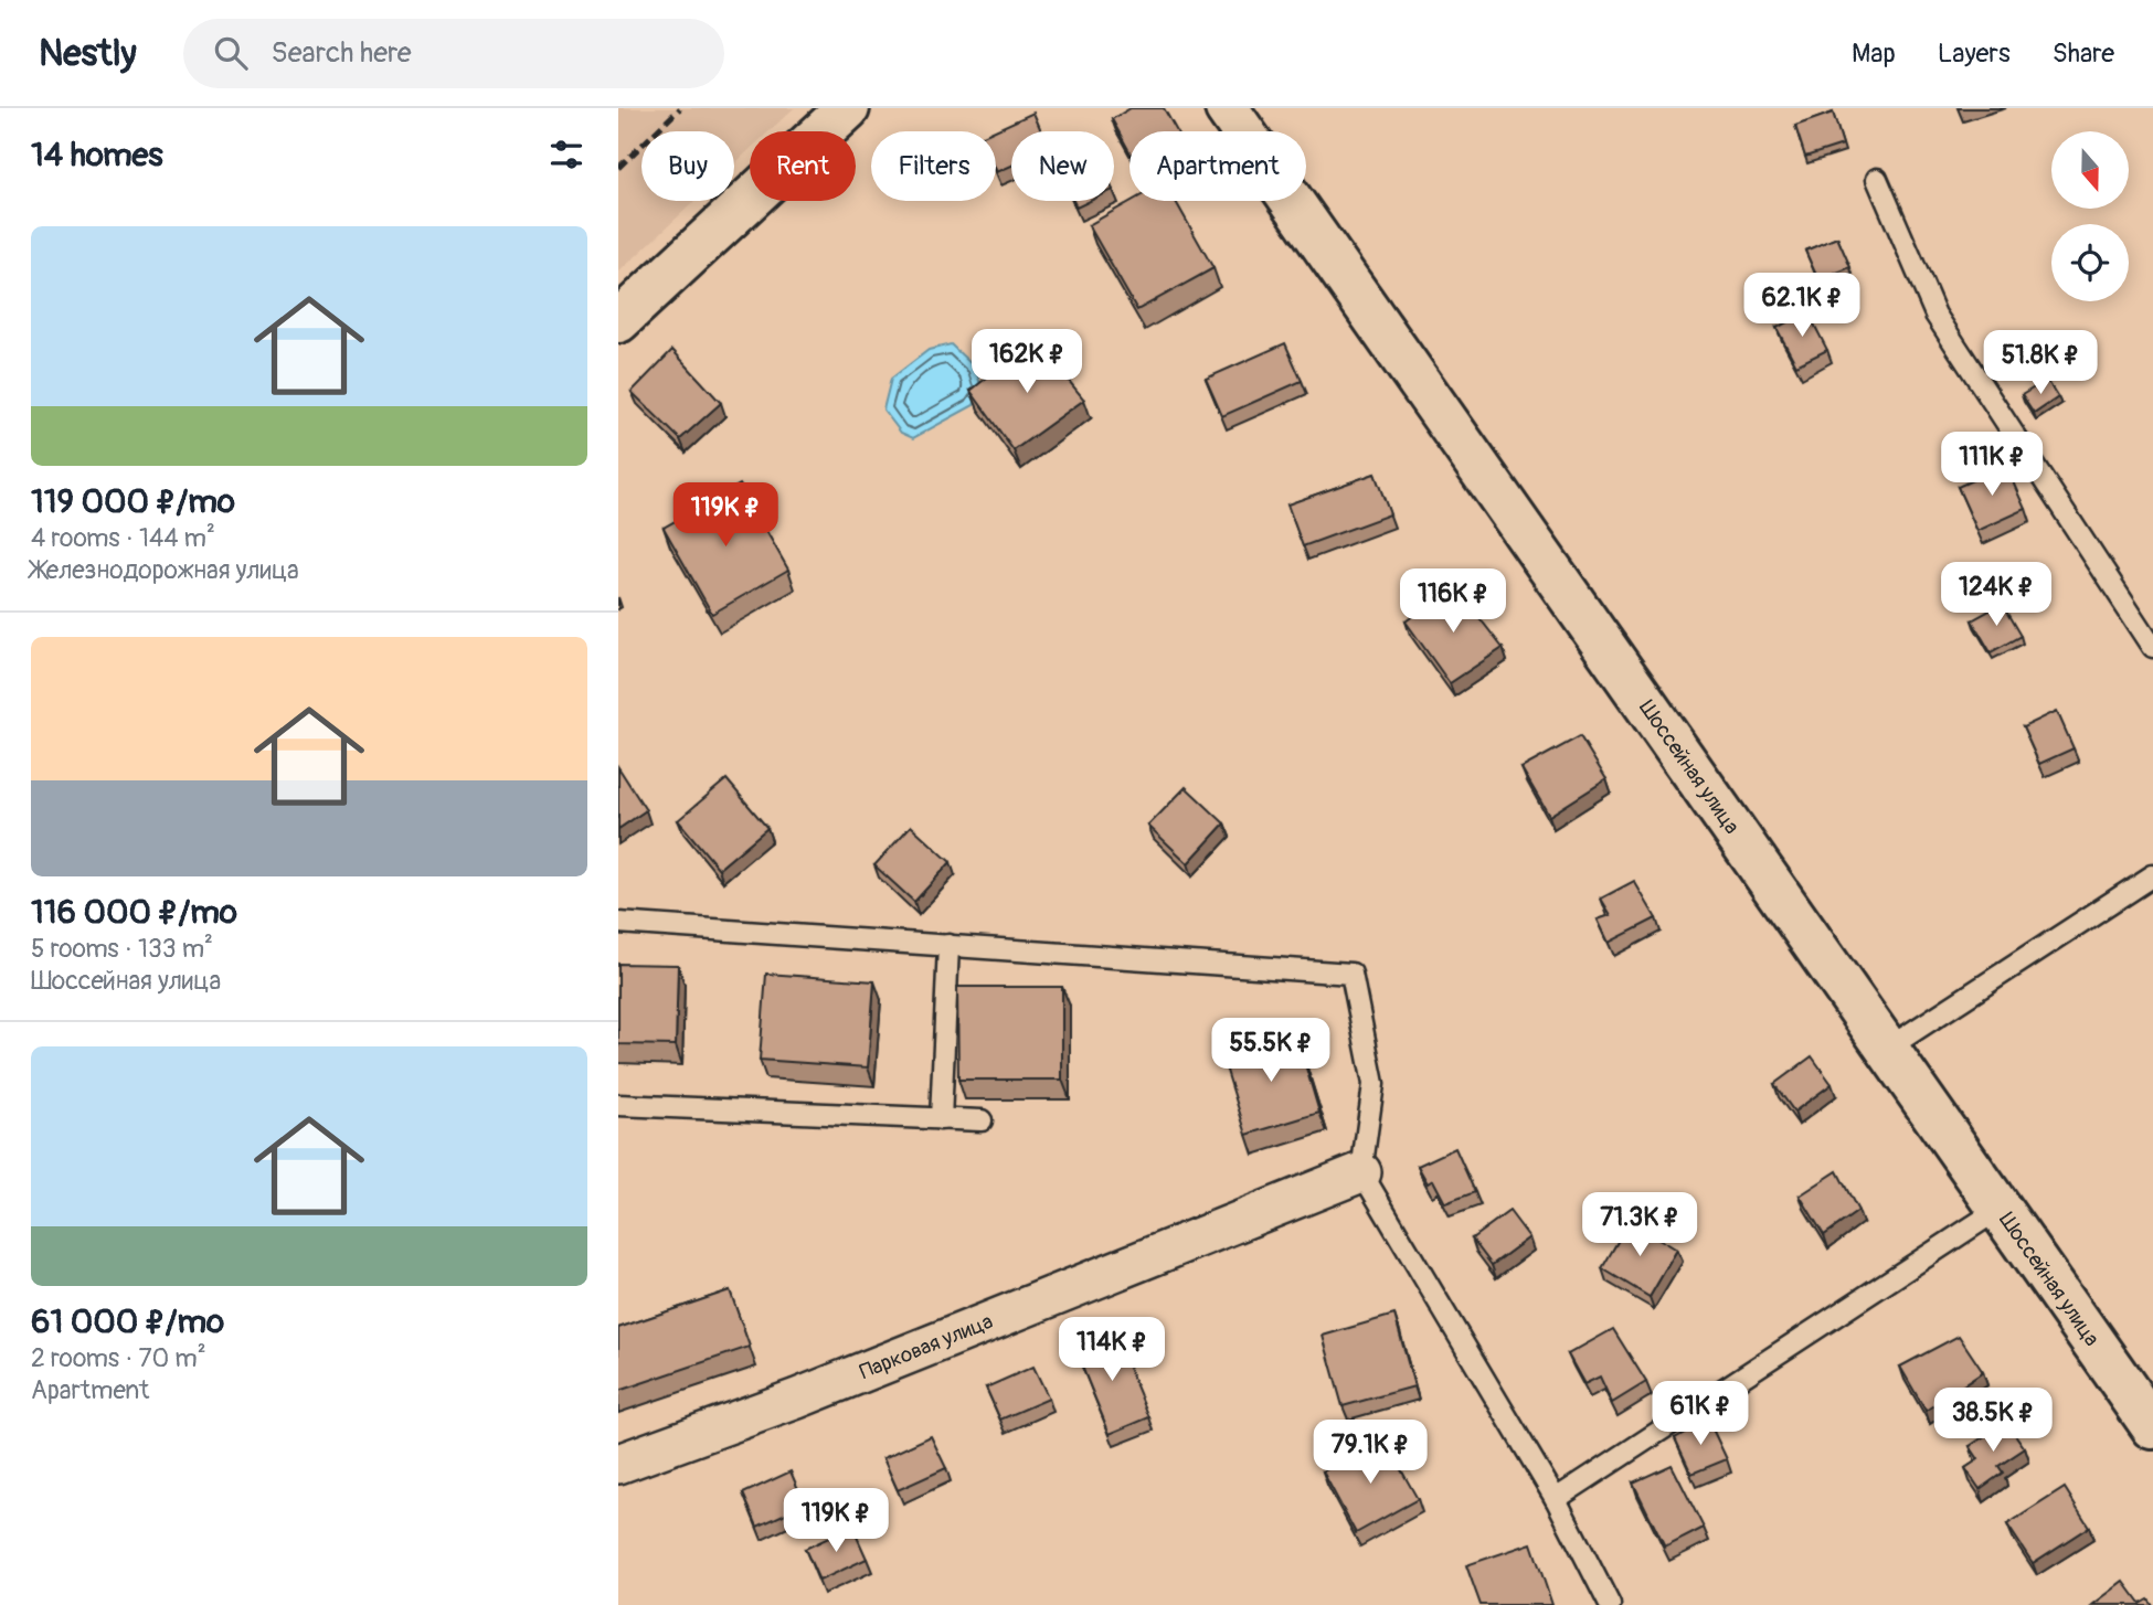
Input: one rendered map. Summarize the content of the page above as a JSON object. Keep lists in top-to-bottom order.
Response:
{
  "streets": {
    "street": ["Шоссейная улица", "Парковая улица"]
  },
  "north": "bottom",
  "page": {
    "header": "Nestly",
    "search": "Search here",
    "nav": ["Map", "Layers", "Share"],
    "heading": "14 homes",
    "chip": [
      "Buy",
      "Rent",
      "Filters",
      "New",
      "Apartment"
    ],
    "list": [
      {
        "name": "119 000 ₽/mo",
        "note": "4 rooms · 144 m² · Железнодорожная улица"
      },
      {
        "name": "116 000 ₽/mo",
        "note": "5 rooms · 133 m² · Шоссейная улица"
      },
      {
        "name": "61 000 ₽/mo",
        "note": "2 rooms · 70 m² · Apartment"
      }
    ],
    "price": [
      "62.1K ₽",
      "162K ₽",
      "51.8K ₽",
      "111K ₽",
      "119K ₽",
      "124K ₽",
      "116K ₽",
      "55.5K ₽",
      "71.3K ₽",
      "114K ₽",
      "61K ₽",
      "38.5K ₽",
      "79.1K ₽",
      "119K ₽"
    ]
  }
}
